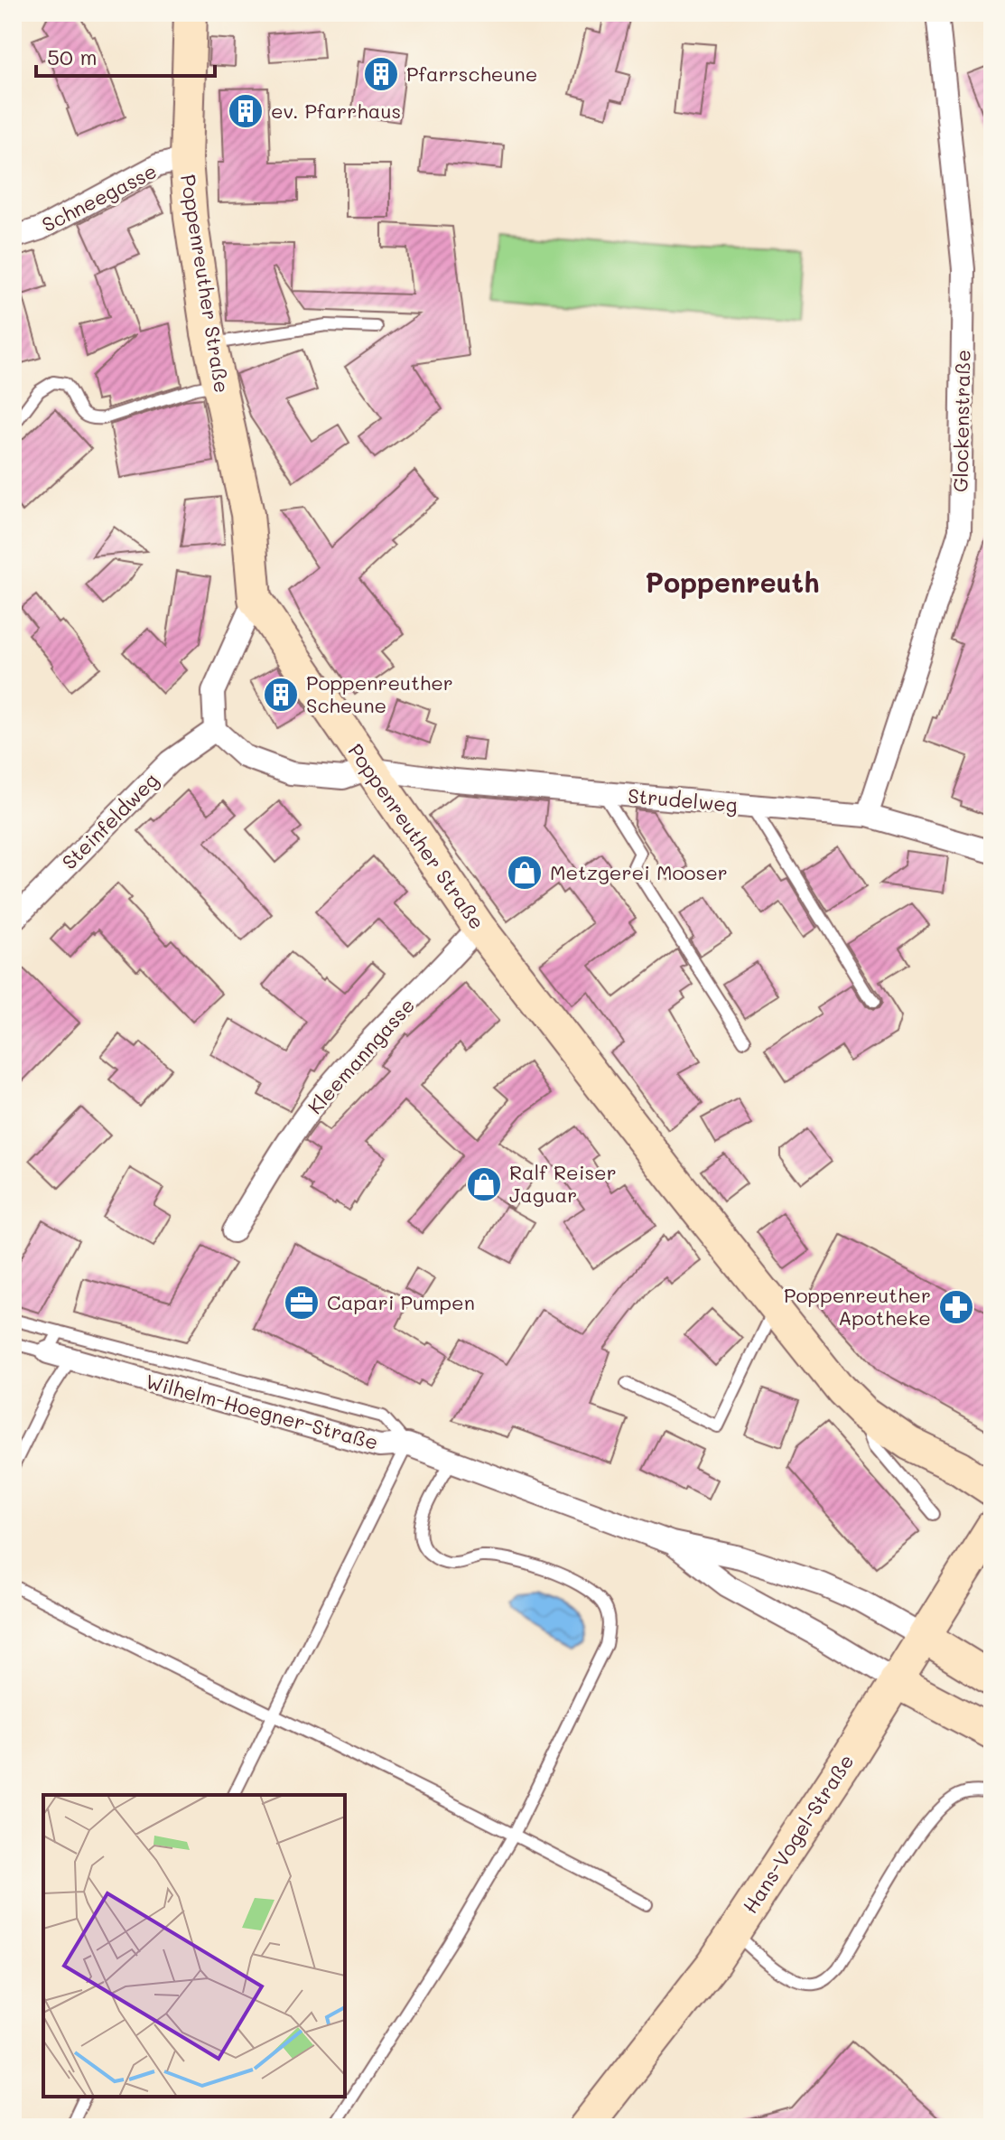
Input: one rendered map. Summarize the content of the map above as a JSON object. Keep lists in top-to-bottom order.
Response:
{
  "streets": {
    "street": [
      "Schneegasse",
      "Poppenreuther Straße",
      "Glockenstraße",
      "Strudelweg",
      "Steinfeldweg",
      "Kleemanngasse",
      "Wilhelm-Hoegner-Straße",
      "Hans-Vogel-Straße"
    ]
  },
  "crossings": [
    ["Schneegasse", "Poppenreuther Straße"],
    ["Poppenreuther Straße", "Strudelweg"],
    ["Poppenreuther Straße", "Kleemanngasse"],
    ["Glockenstraße", "Strudelweg"],
    ["Wilhelm-Hoegner-Straße", "Hans-Vogel-Straße"]
  ],
  "districts": ["Poppenreuth"],
  "places": {
    "building": ["Pfarrscheune", "ev. Pfarrhaus", "Poppenreuther Scheune"],
    "shop": ["Metzgerei Mooser", "Ralf Reiser Jaguar"],
    "office": ["Capari Pumpen"],
    "pharmacy": ["Poppenreuther Apotheke"]
  },
  "scale_bar": "50 m"
}
